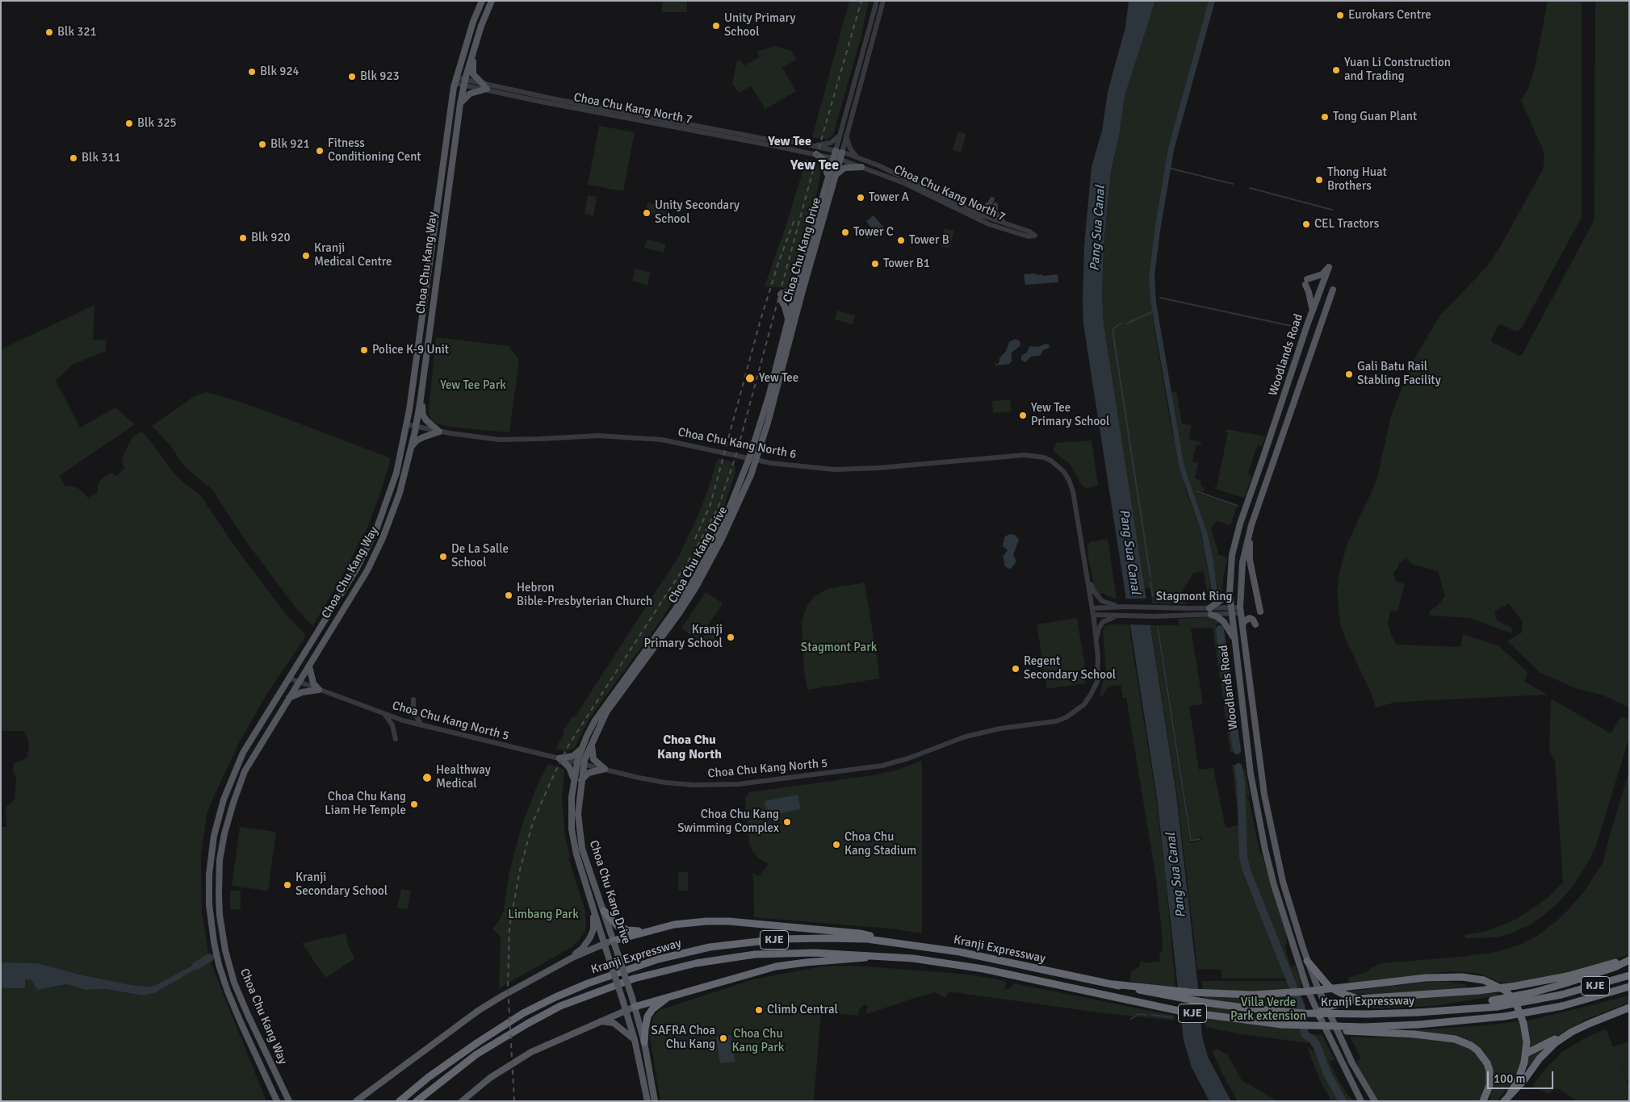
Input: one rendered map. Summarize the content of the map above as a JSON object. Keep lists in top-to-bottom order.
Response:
{
  "streets": {
    "highway": ["KJE", "Kranji Expressway"],
    "main road": ["Choa Chu Kang Drive", "Choa Chu Kang Way", "Woodlands Road"],
    "street": [
      "Choa Chu Kang North 7",
      "Choa Chu Kang North 6",
      "Stagmont Ring",
      "Choa Chu Kang North 5"
    ]
  },
  "crossings": [
    ["Choa Chu Kang North 7", "Choa Chu Kang Drive"],
    ["Choa Chu Kang North 7", "Choa Chu Kang Way"],
    ["Choa Chu Kang Drive", "Choa Chu Kang North 6"],
    ["Choa Chu Kang Drive", "Choa Chu Kang North 5"],
    ["Choa Chu Kang Way", "Choa Chu Kang North 6"],
    ["Choa Chu Kang Way", "Choa Chu Kang North 5"],
    ["Woodlands Road", "Stagmont Ring"],
    ["Choa Chu Kang North 6", "Stagmont Ring"],
    ["Choa Chu Kang North 6", "Choa Chu Kang North 5"],
    ["Stagmont Ring", "Choa Chu Kang North 5"]
  ],
  "districts": ["Yew Tee", "Yew Tee", "Choa Chu Kang North"],
  "water": ["Pang Sua Canal"],
  "parks": [
    "Yew Tee Park",
    "Stagmont Park",
    "Limbang Park",
    "Villa Verde Park extension",
    "Choa Chu Kang Park"
  ],
  "places": [
    "Eurokars Centre",
    "Unity Primary School",
    "Blk 321",
    "Yuan Li Construction and Trading",
    "Blk 924",
    "Blk 923",
    "Tong Guan Plant",
    "Blk 325",
    "Blk 921",
    "Fitness Conditioning Cent",
    "Blk 311",
    "Thong Huat Brothers",
    "Tower A",
    "Unity Secondary School",
    "CEL Tractors",
    "Tower C",
    "Blk 920",
    "Tower B",
    "Kranji Medical Centre",
    "Tower B1",
    "Police K-9 Unit",
    "Gali Batu Rail Stabling Facility",
    "Yew Tee",
    "Yew Tee Primary School",
    "De La Salle School",
    "Hebron Bible-Presbyterian Church",
    "Kranji Primary School",
    "Regent Secondary School",
    "Healthway Medical",
    "Choa Chu Kang Liam He Temple",
    "Choa Chu Kang Swimming Complex",
    "Choa Chu Kang Stadium",
    "Kranji Secondary School",
    "Climb Central",
    "SAFRA Choa Chu Kang"
  ],
  "scale_bar": "100 m"
}
